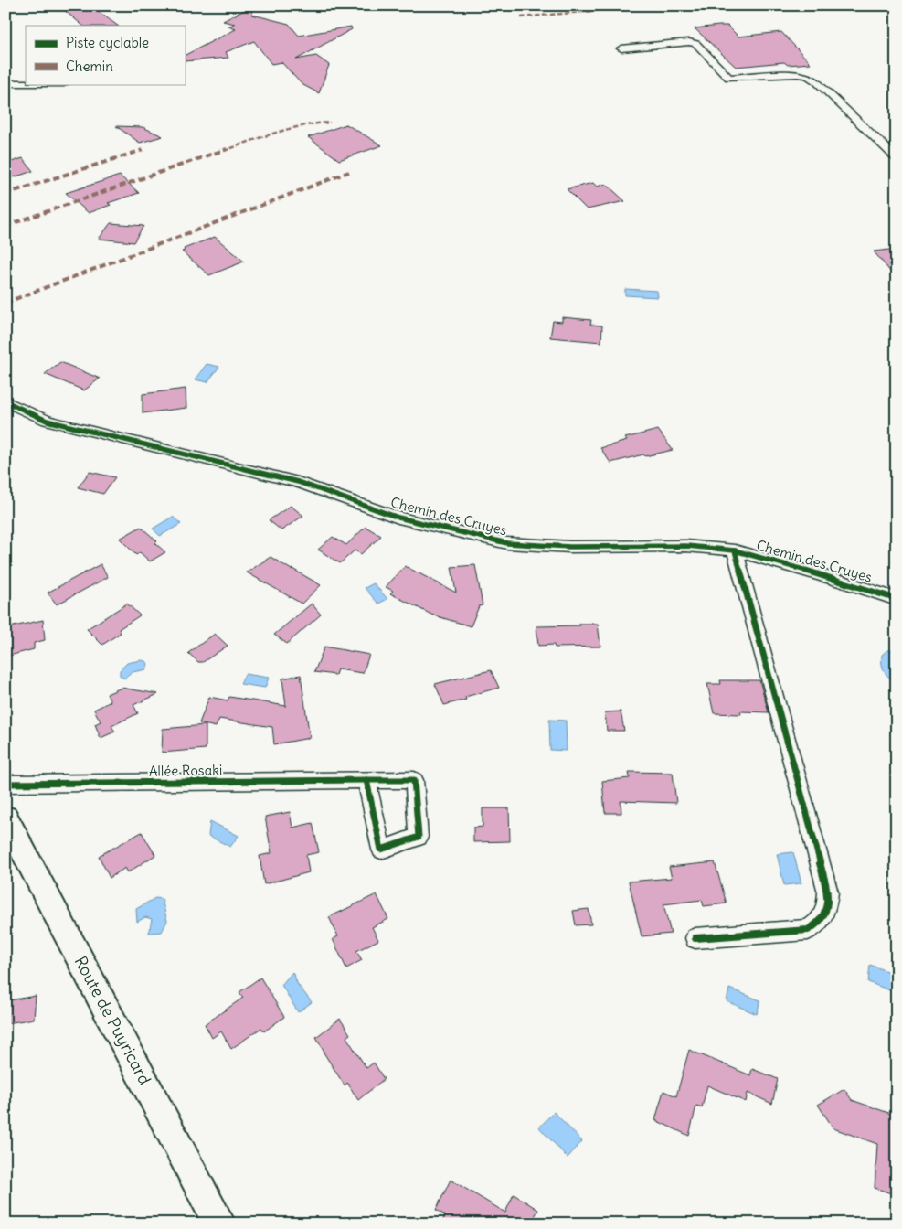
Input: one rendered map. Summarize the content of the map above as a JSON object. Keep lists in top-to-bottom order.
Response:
{
  "streets": {
    "main road": ["Route de Puyricard"],
    "street": ["Chemin des Cruyes", "Allée Rosaki"]
  },
  "legend": ["Piste cyclable", "Chemin"]
}
